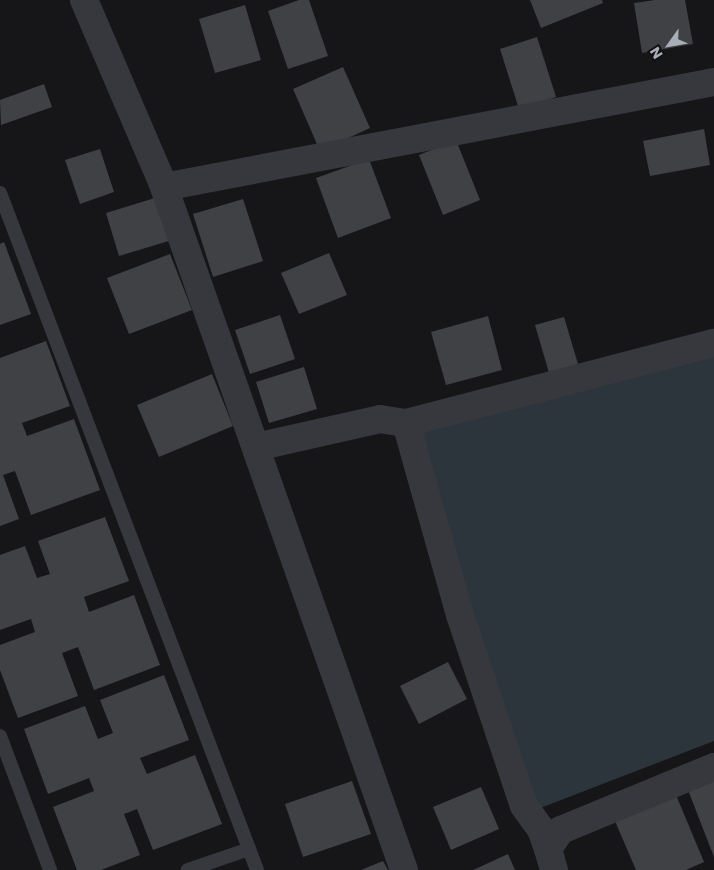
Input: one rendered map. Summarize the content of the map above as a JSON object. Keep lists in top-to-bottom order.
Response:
{
  "north": "bottom left"
}
